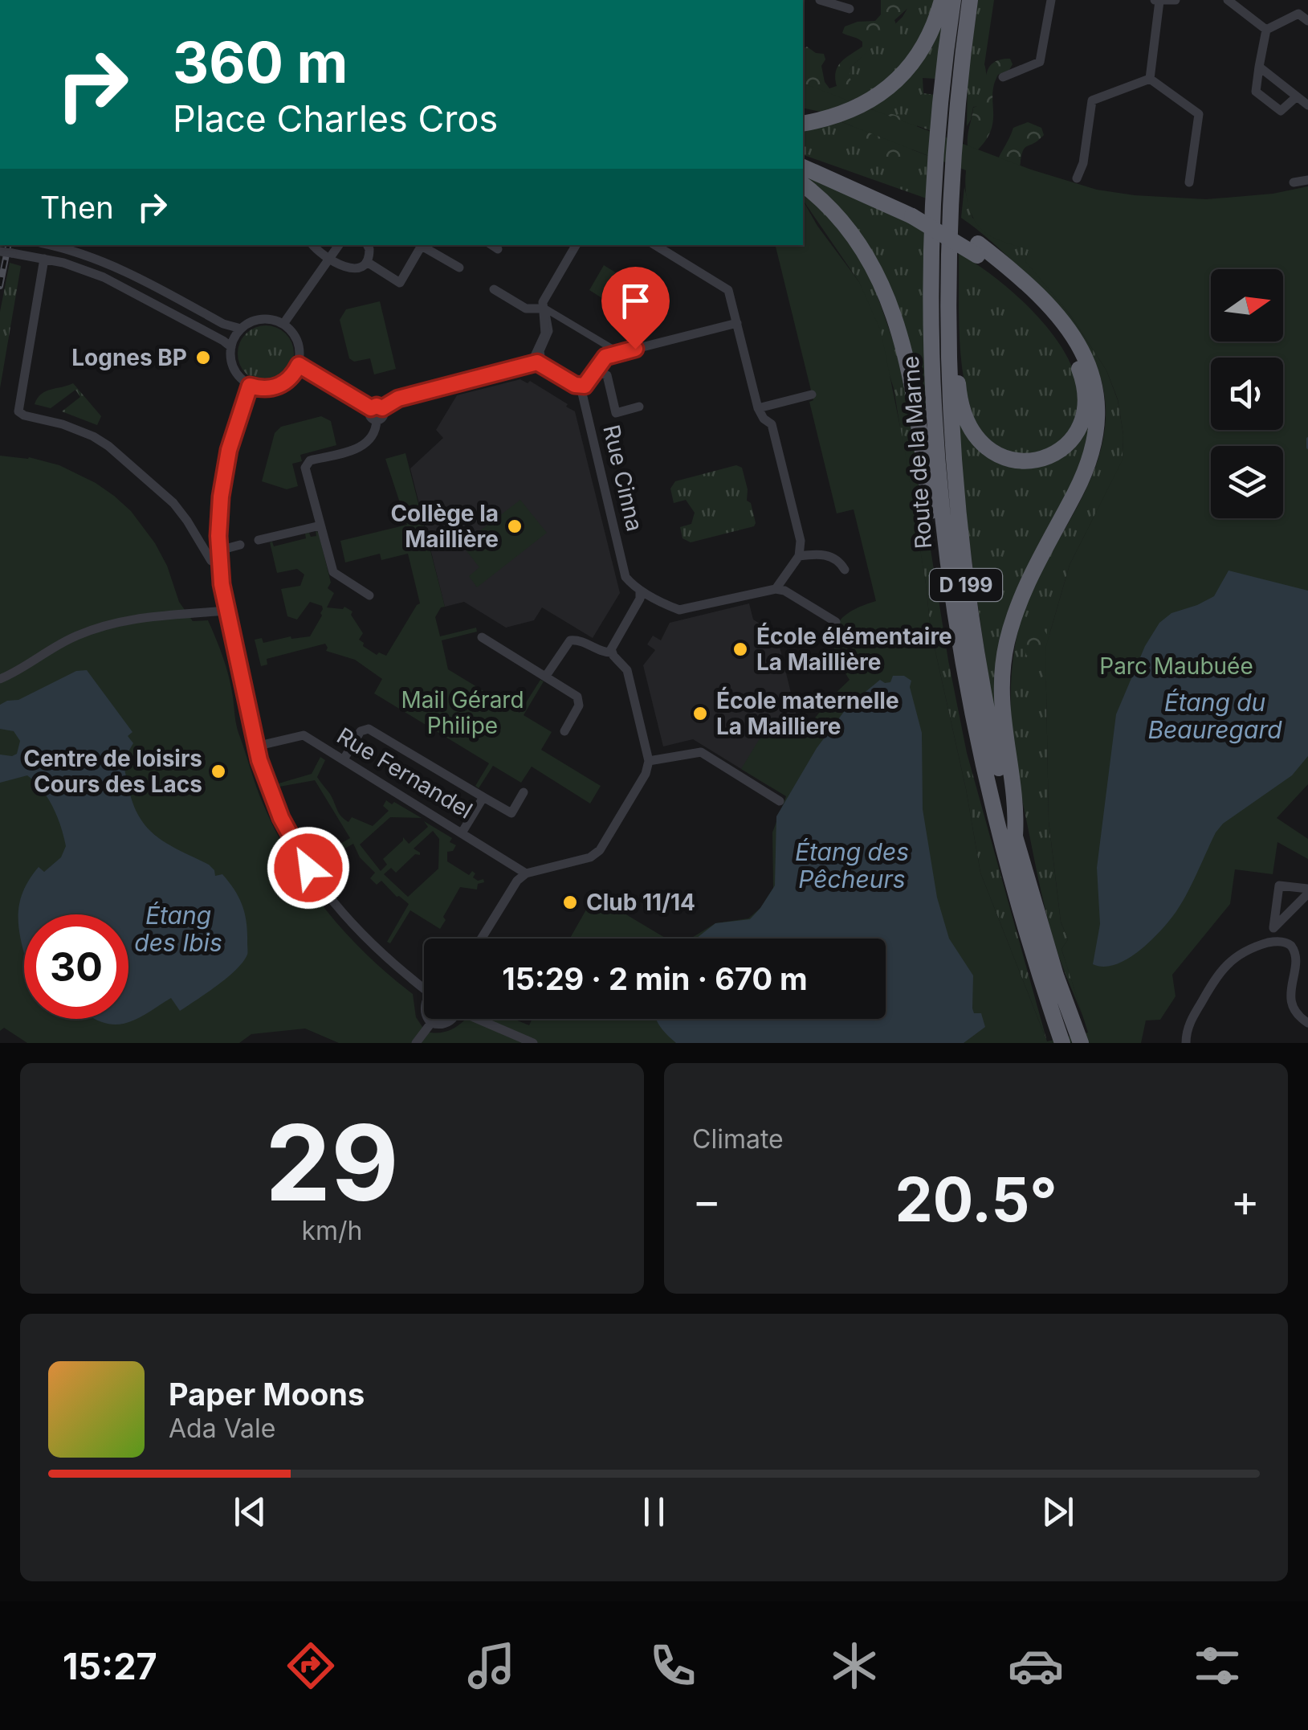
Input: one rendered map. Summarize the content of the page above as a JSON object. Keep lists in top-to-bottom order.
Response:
{
  "streets": {
    "highway": ["Route de la Marne", "D 199"],
    "street": ["Rue Cinna", "Rue Fernandel"]
  },
  "crossings": [
    ["Route de la Marne", "D 199"]
  ],
  "water": ["Étang du Beauregard", "Étang des Pêcheurs", "Étang des Ibis"],
  "parks": ["Parc Maubuée", "Mail Gérard Philipe"],
  "places": [
    "Lognes BP",
    "Collège la Maillière",
    "École élémentaire La Maillière",
    "École maternelle La Mailliere",
    "Centre de loisirs Cours des Lacs",
    "Club 11/14"
  ],
  "north": "right",
  "page": {
    "turn": ["360 m", "Place Charles Cros"],
    "then": "Then",
    "limit": "30",
    "trip": "15:29 · 2 min · 670 m",
    "tile": [
      ["29", "km/h"],
      "Climate"
    ],
    "heat": ["−", "20.5°", "+"],
    "song": ["Paper Moons", "Ada Vale"],
    "tabs": "15:27"
  }
}
